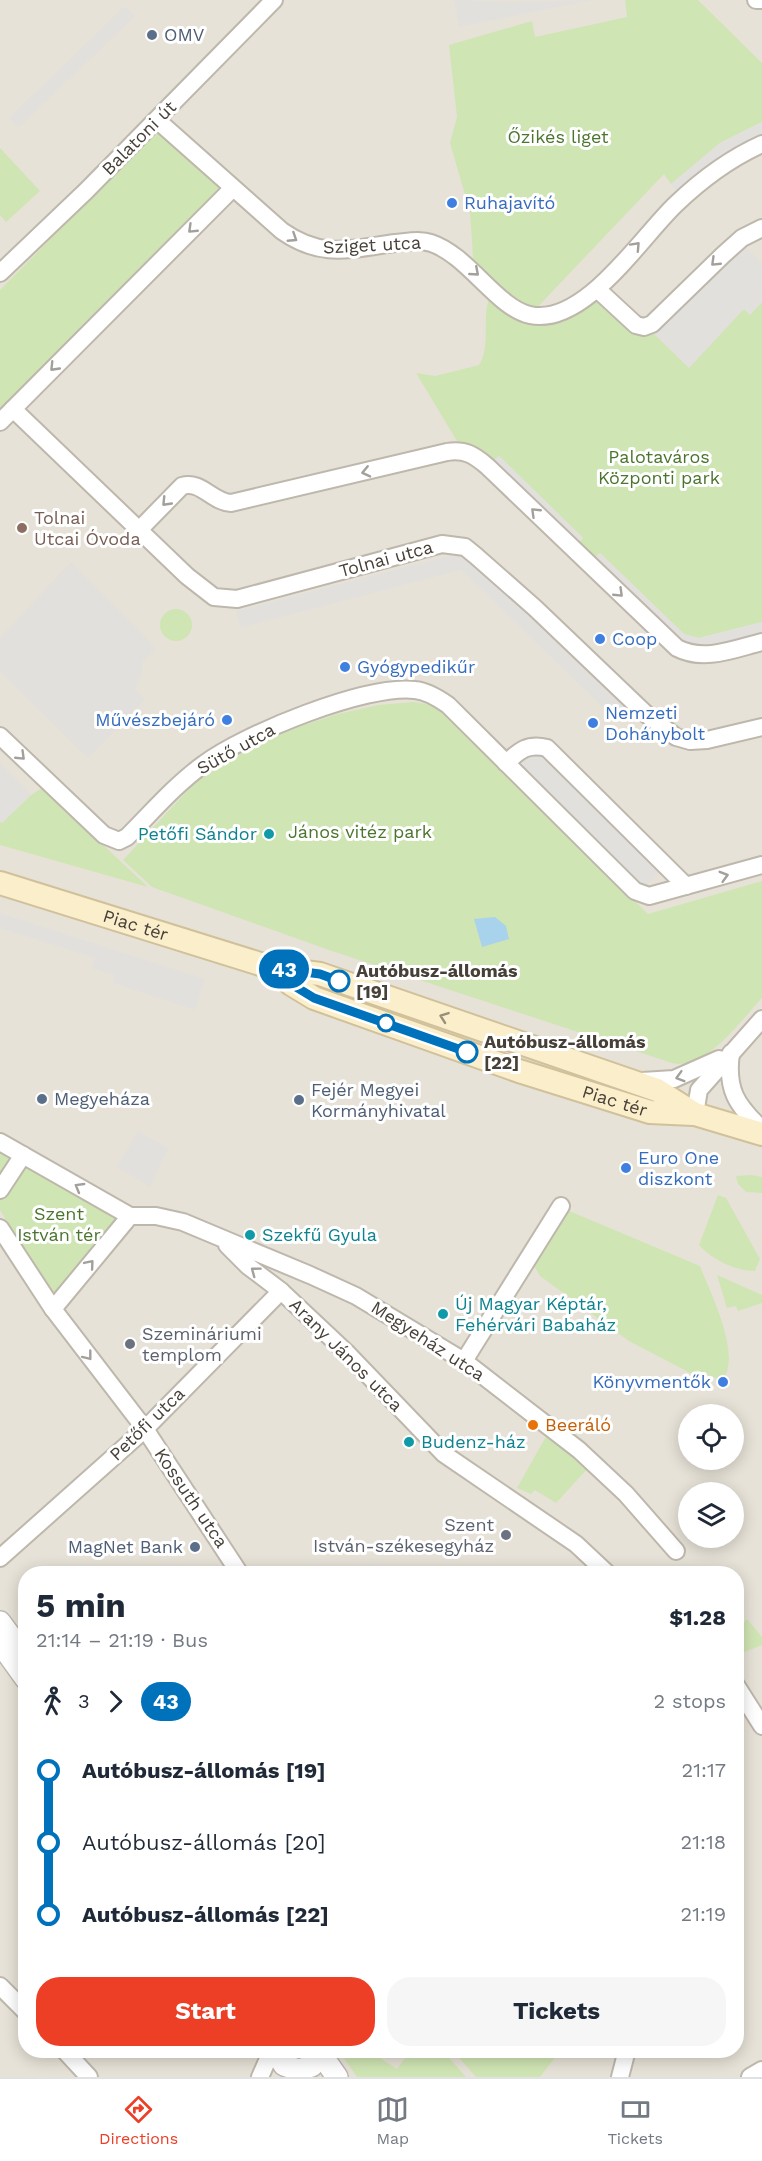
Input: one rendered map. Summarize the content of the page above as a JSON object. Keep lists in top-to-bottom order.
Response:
{
  "streets": {
    "main road": ["Piac tér"],
    "street": [
      "Balatoni út",
      "Sziget utca",
      "Tolnai utca",
      "Sütő utca",
      "Megyeház utca",
      "Arany János utca",
      "Petőfi utca",
      "Kossuth utca"
    ]
  },
  "crossings": [
    ["Balatoni út", "Sziget utca"],
    ["Arany János utca", "Petőfi utca"],
    ["Petőfi utca", "Kossuth utca"]
  ],
  "one_way": ["Sziget utca", "Sütő utca", "Kossuth utca"],
  "parks": [
    "Őzikés liget",
    "Palotaváros Központi park",
    "János vitéz park",
    "Szent István tér"
  ],
  "places": [
    "OMV",
    "Ruhajavító",
    "Tolnai Utcai Óvoda",
    "Coop",
    "Gyógypedikűr",
    "Művészbejáró",
    "Nemzeti Dohánybolt",
    "Petőfi Sándor",
    "Autóbusz-állomás [19]",
    "Autóbusz-állomás [22]",
    "Megyeháza",
    "Fejér Megyei Kormányhivatal",
    "Euro One diszkont",
    "Szekfű Gyula",
    "Új Magyar Képtár, Fehérvári Babaház",
    "Szemináriumi templom",
    "Könyvmentők",
    "Beeráló",
    "Budenz-ház",
    "Szent István-székesegyház",
    "MagNet Bank"
  ],
  "lines": ["bus line 43"],
  "page": {
    "on_map": "43",
    "heading": ["5 min", "21:14 – 21:19 · Bus", "$1.28"],
    "legs": ["3", "43", "2 stops"],
    "list": [
      {
        "name": "Autóbusz-állomás [19]",
        "value": "21:17"
      },
      {
        "name": "Autóbusz-állomás [20]",
        "value": "21:18"
      },
      {
        "name": "Autóbusz-állomás [22]",
        "value": "21:19"
      }
    ],
    "buttons": ["Start", "Tickets"],
    "tabs": ["Directions", "Map", "Tickets"]
  }
}
